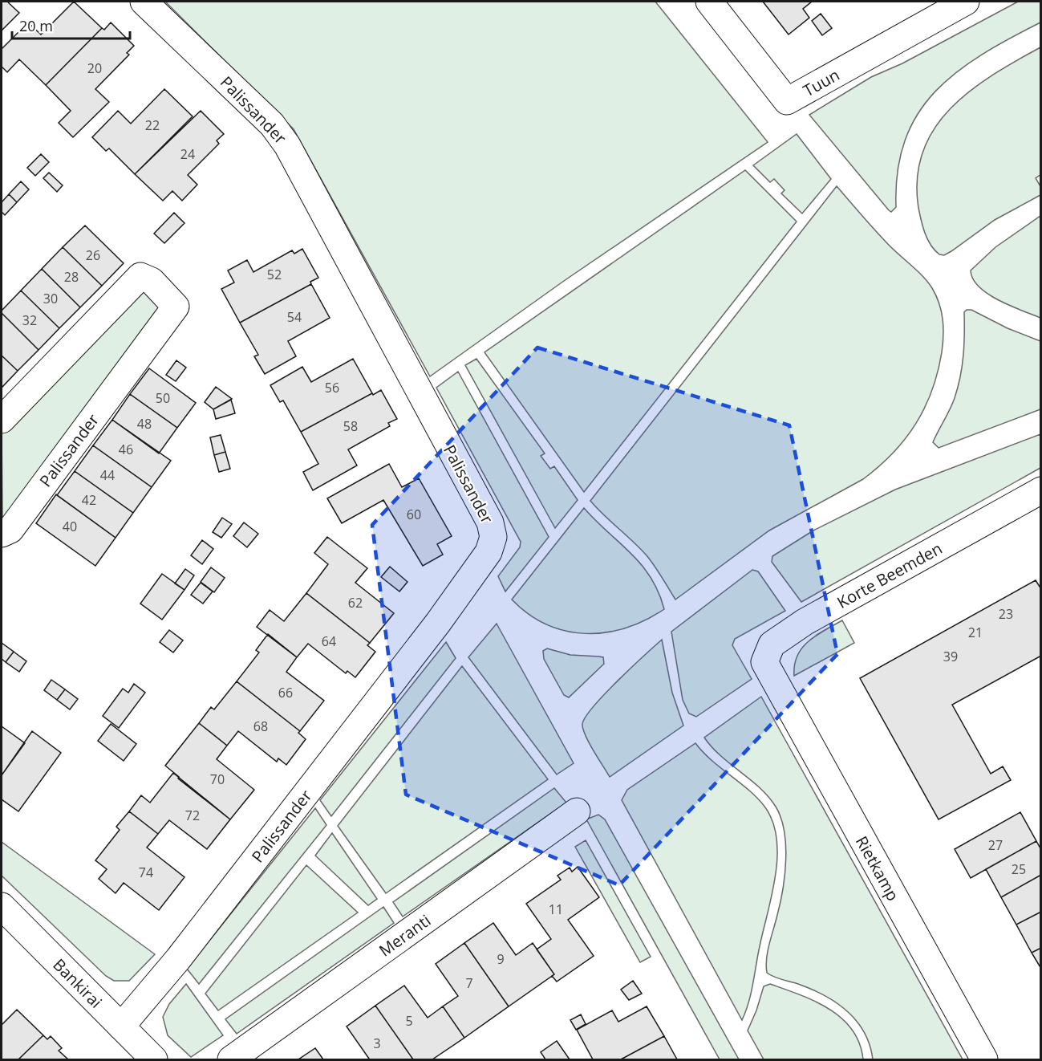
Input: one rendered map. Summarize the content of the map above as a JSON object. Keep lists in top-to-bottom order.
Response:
{
  "streets": {
    "street": [
      "Tuun",
      "Palissander",
      "Korte Beemden",
      "Rietkamp",
      "Meranti",
      "Bankirai"
    ]
  },
  "crossings": [
    ["Palissander", "Bankirai"],
    ["Korte Beemden", "Rietkamp"]
  ],
  "house_numbers": [
    "20",
    "22",
    "24",
    "26",
    "52",
    "28",
    "30",
    "54",
    "32",
    "56",
    "50",
    "48",
    "58",
    "46",
    "44",
    "42",
    "60",
    "40",
    "62",
    "23",
    "21",
    "64",
    "39",
    "66",
    "68",
    "70",
    "72",
    "27",
    "25",
    "74",
    "11",
    "9",
    "7",
    "5",
    "3"
  ],
  "scale_bar": "20 m"
}
